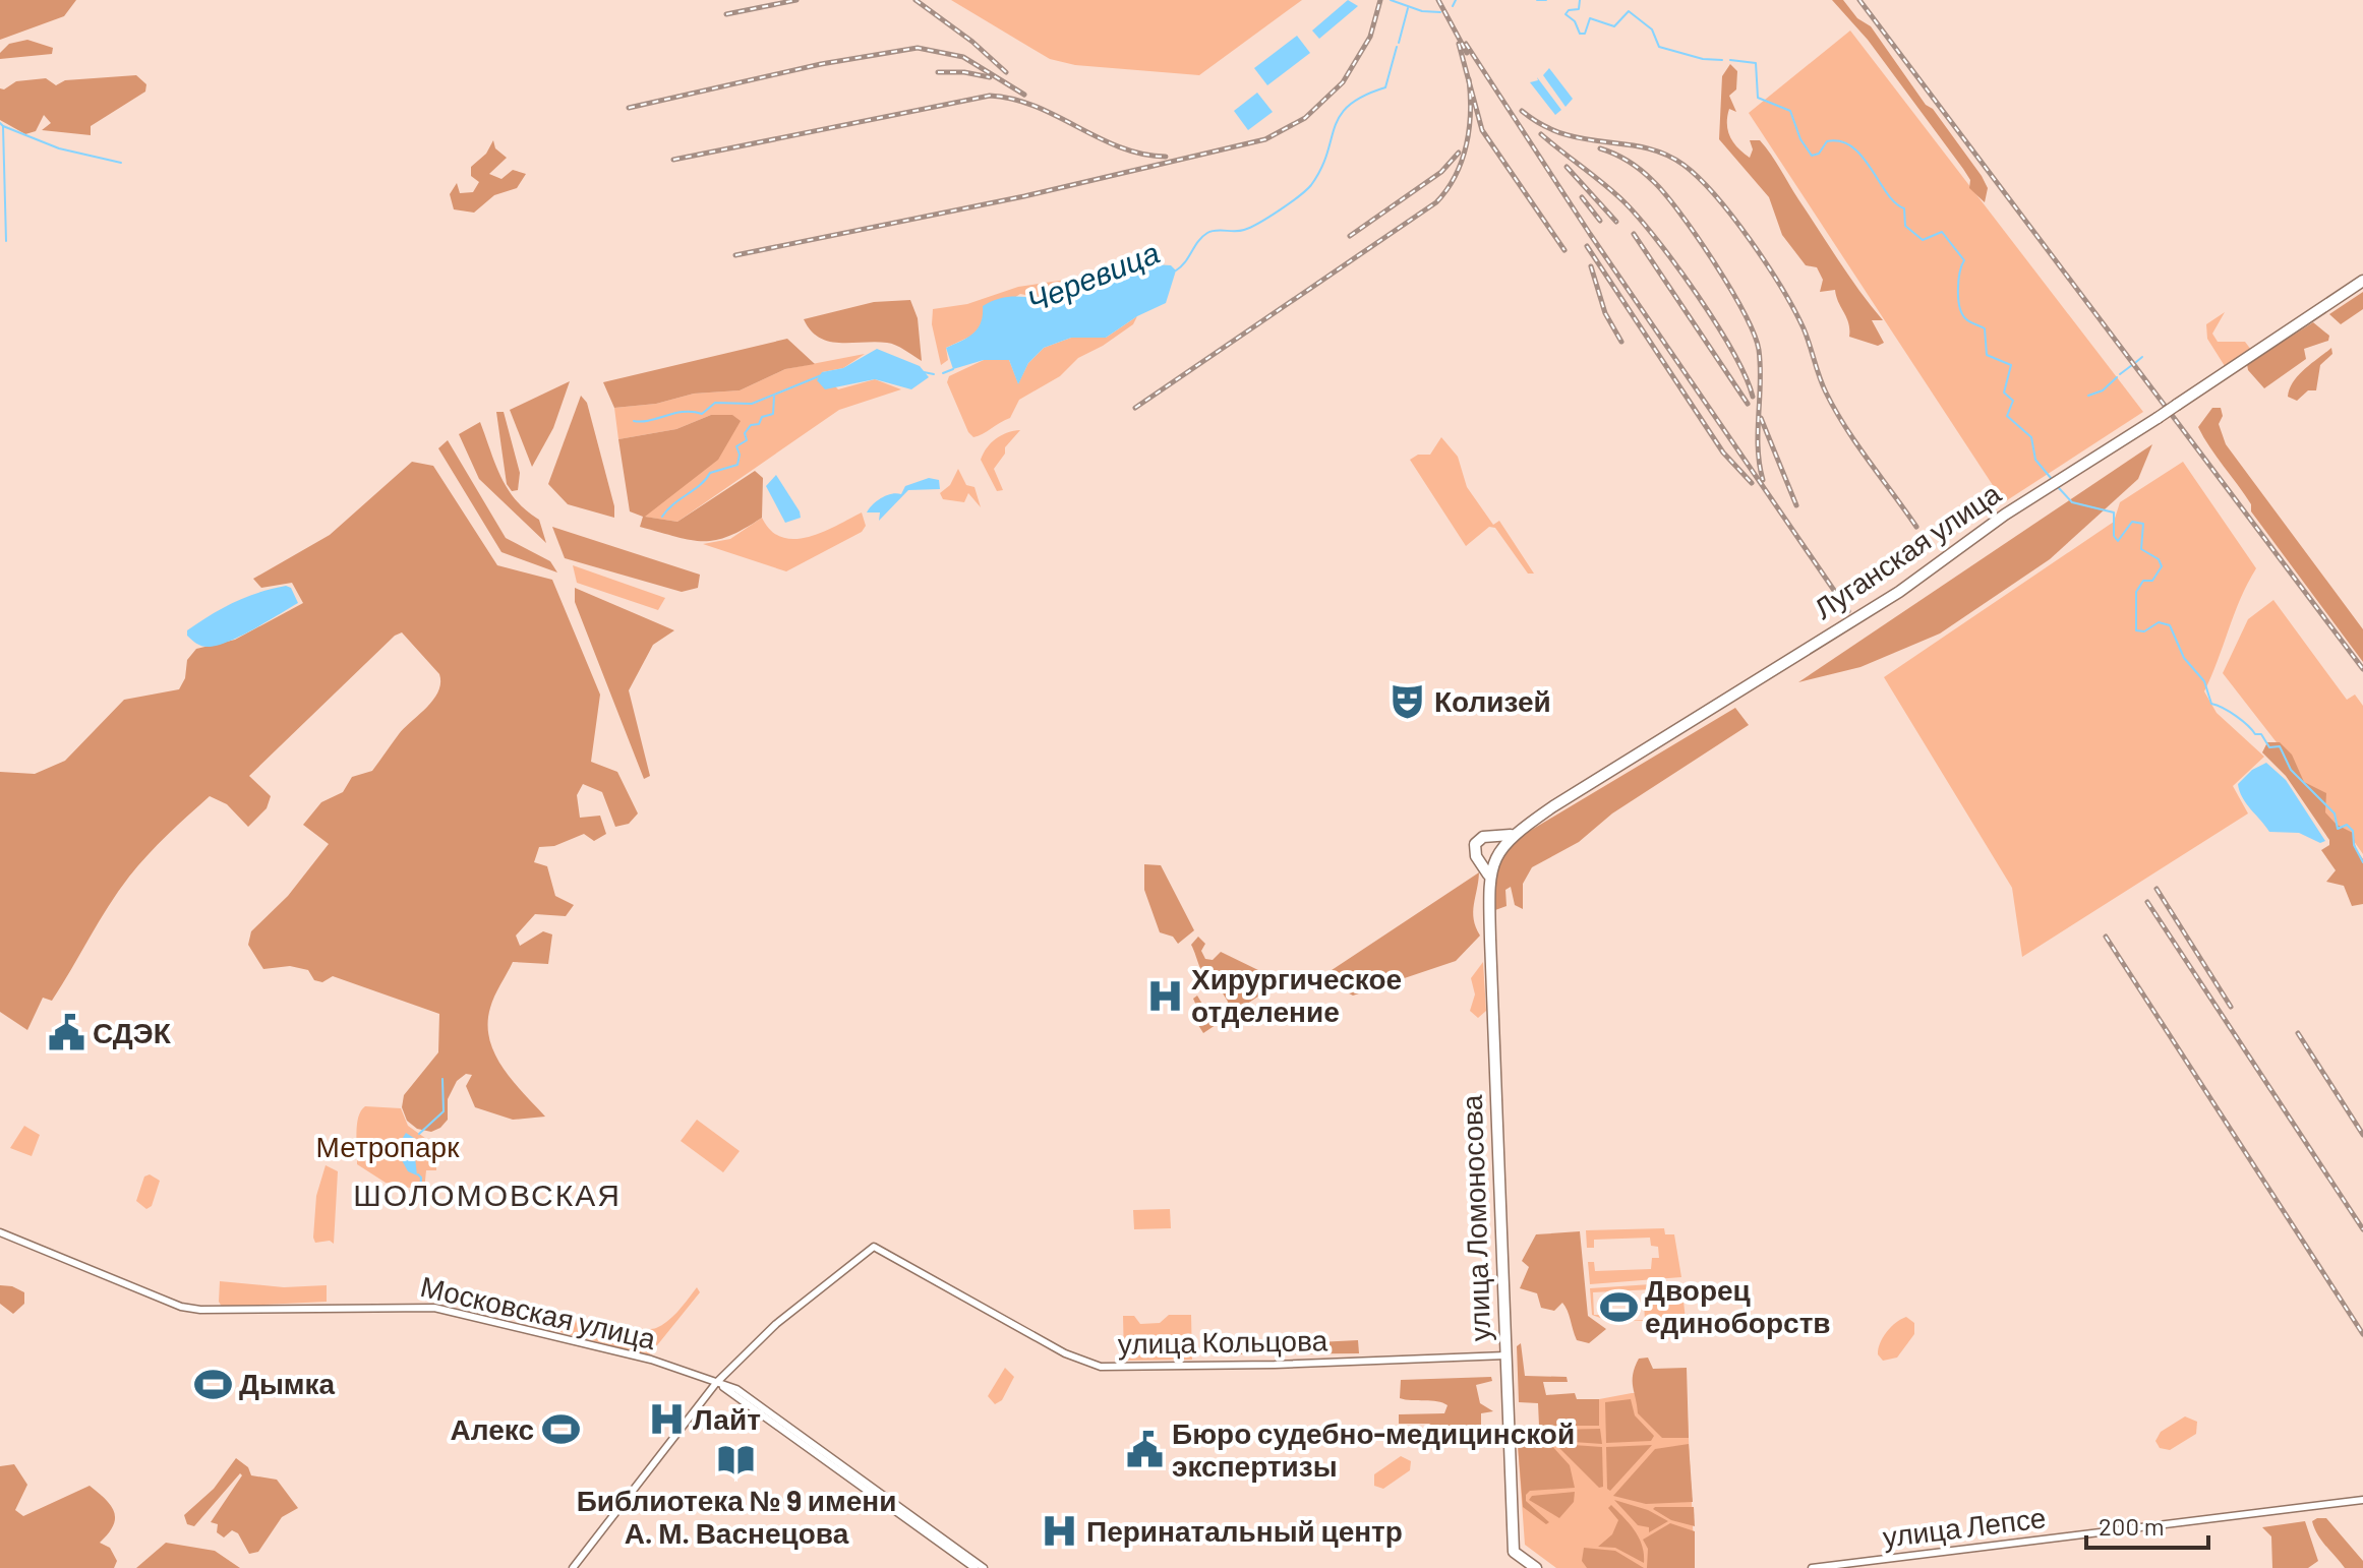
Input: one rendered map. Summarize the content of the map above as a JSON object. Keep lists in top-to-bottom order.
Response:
{
  "streets": {
    "highway": ["Луганская улица", "улица Ломоносова"],
    "main road": ["Московская улица", "улица Кольцова", "улица Лепсе"]
  },
  "crossings": [
    ["Луганская улица", "улица Ломоносова"],
    ["улица Ломоносова", "улица Кольцова"],
    ["Московская улица", "улица Кольцова"]
  ],
  "districts": ["ШОЛОМОВСКАЯ"],
  "water": ["Черевица"],
  "parks": ["Метропарк"],
  "places": {
    "theatre": ["Колизей"],
    "hospital": ["Хирургическое отделение", "Лайт", "Перинатальный центр"],
    "public building": ["СДЭК", "Бюро судебно-медицинской экспертизы"],
    "sports": ["Дворец единоборств", "Дымка", "Алекс"],
    "library": ["Библиотека № 9 имени А. М. Васнецова"]
  },
  "scale_bar": "200 m"
}
